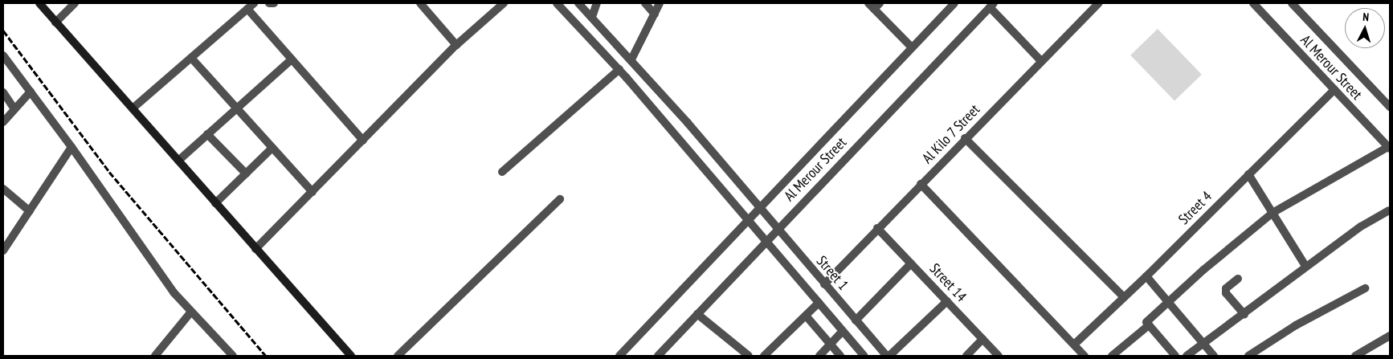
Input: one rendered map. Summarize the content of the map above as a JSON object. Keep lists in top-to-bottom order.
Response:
{
  "streets": {
    "street": [
      "Al Merour Street",
      "Al Kilo 7 Street",
      "Street 4",
      "Street 1",
      "Street 14"
    ]
  },
  "crossings": [
    ["Al Merour Street", "Street 4"],
    ["Al Merour Street", "Street 1"],
    ["Al Kilo 7 Street", "Street 1"],
    ["Al Kilo 7 Street", "Street 14"]
  ],
  "north": "top"
}
